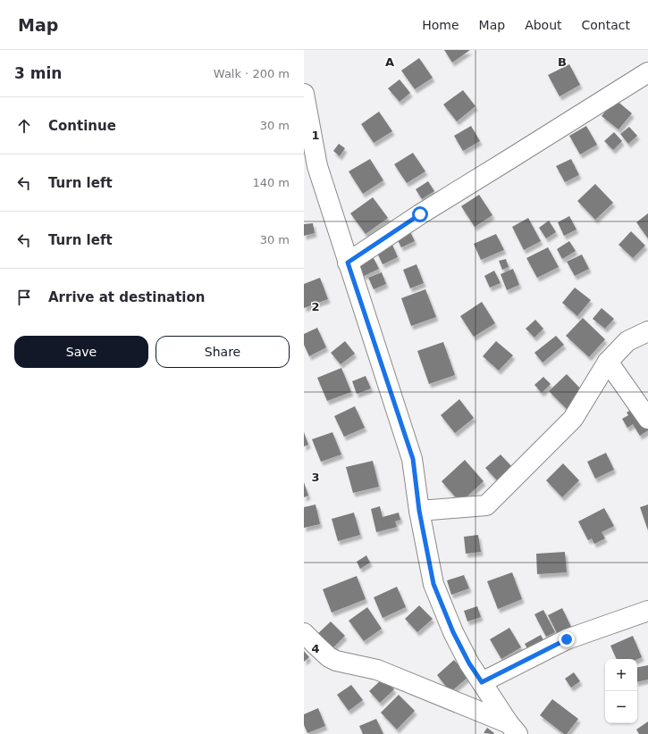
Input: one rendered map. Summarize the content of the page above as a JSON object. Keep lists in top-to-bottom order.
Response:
{
  "page": {
    "header": "Map",
    "nav": [
      "Home",
      "Map",
      "About",
      "Contact"
    ],
    "heading": ["3 min", "Walk · 200 m"],
    "list": [
      ["Continue", "30 m"],
      ["Turn left", "140 m"],
      ["Turn left", "30 m"],
      "Arrive at destination"
    ],
    "buttons": ["Save", "Share"],
    "map_buttons": ["+", "−"]
  },
  "grid": {
    "columns": ["A", "B"],
    "rows": [
      "1",
      "2",
      "3",
      "4"
    ]
  }
}
